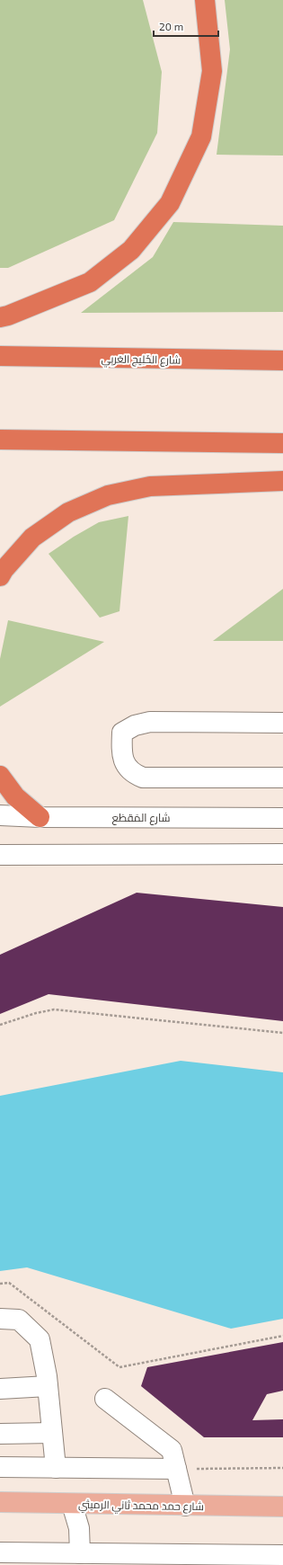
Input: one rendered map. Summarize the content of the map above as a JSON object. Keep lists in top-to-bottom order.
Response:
{
  "streets": {
    "highway": ["شارع الخَلِيج العَربِي"],
    "main road": ["شارع حمد محمد ثاني الرميثي"],
    "street": ["شارع المَقطَع"]
  },
  "scale_bar": "20 m"
}
